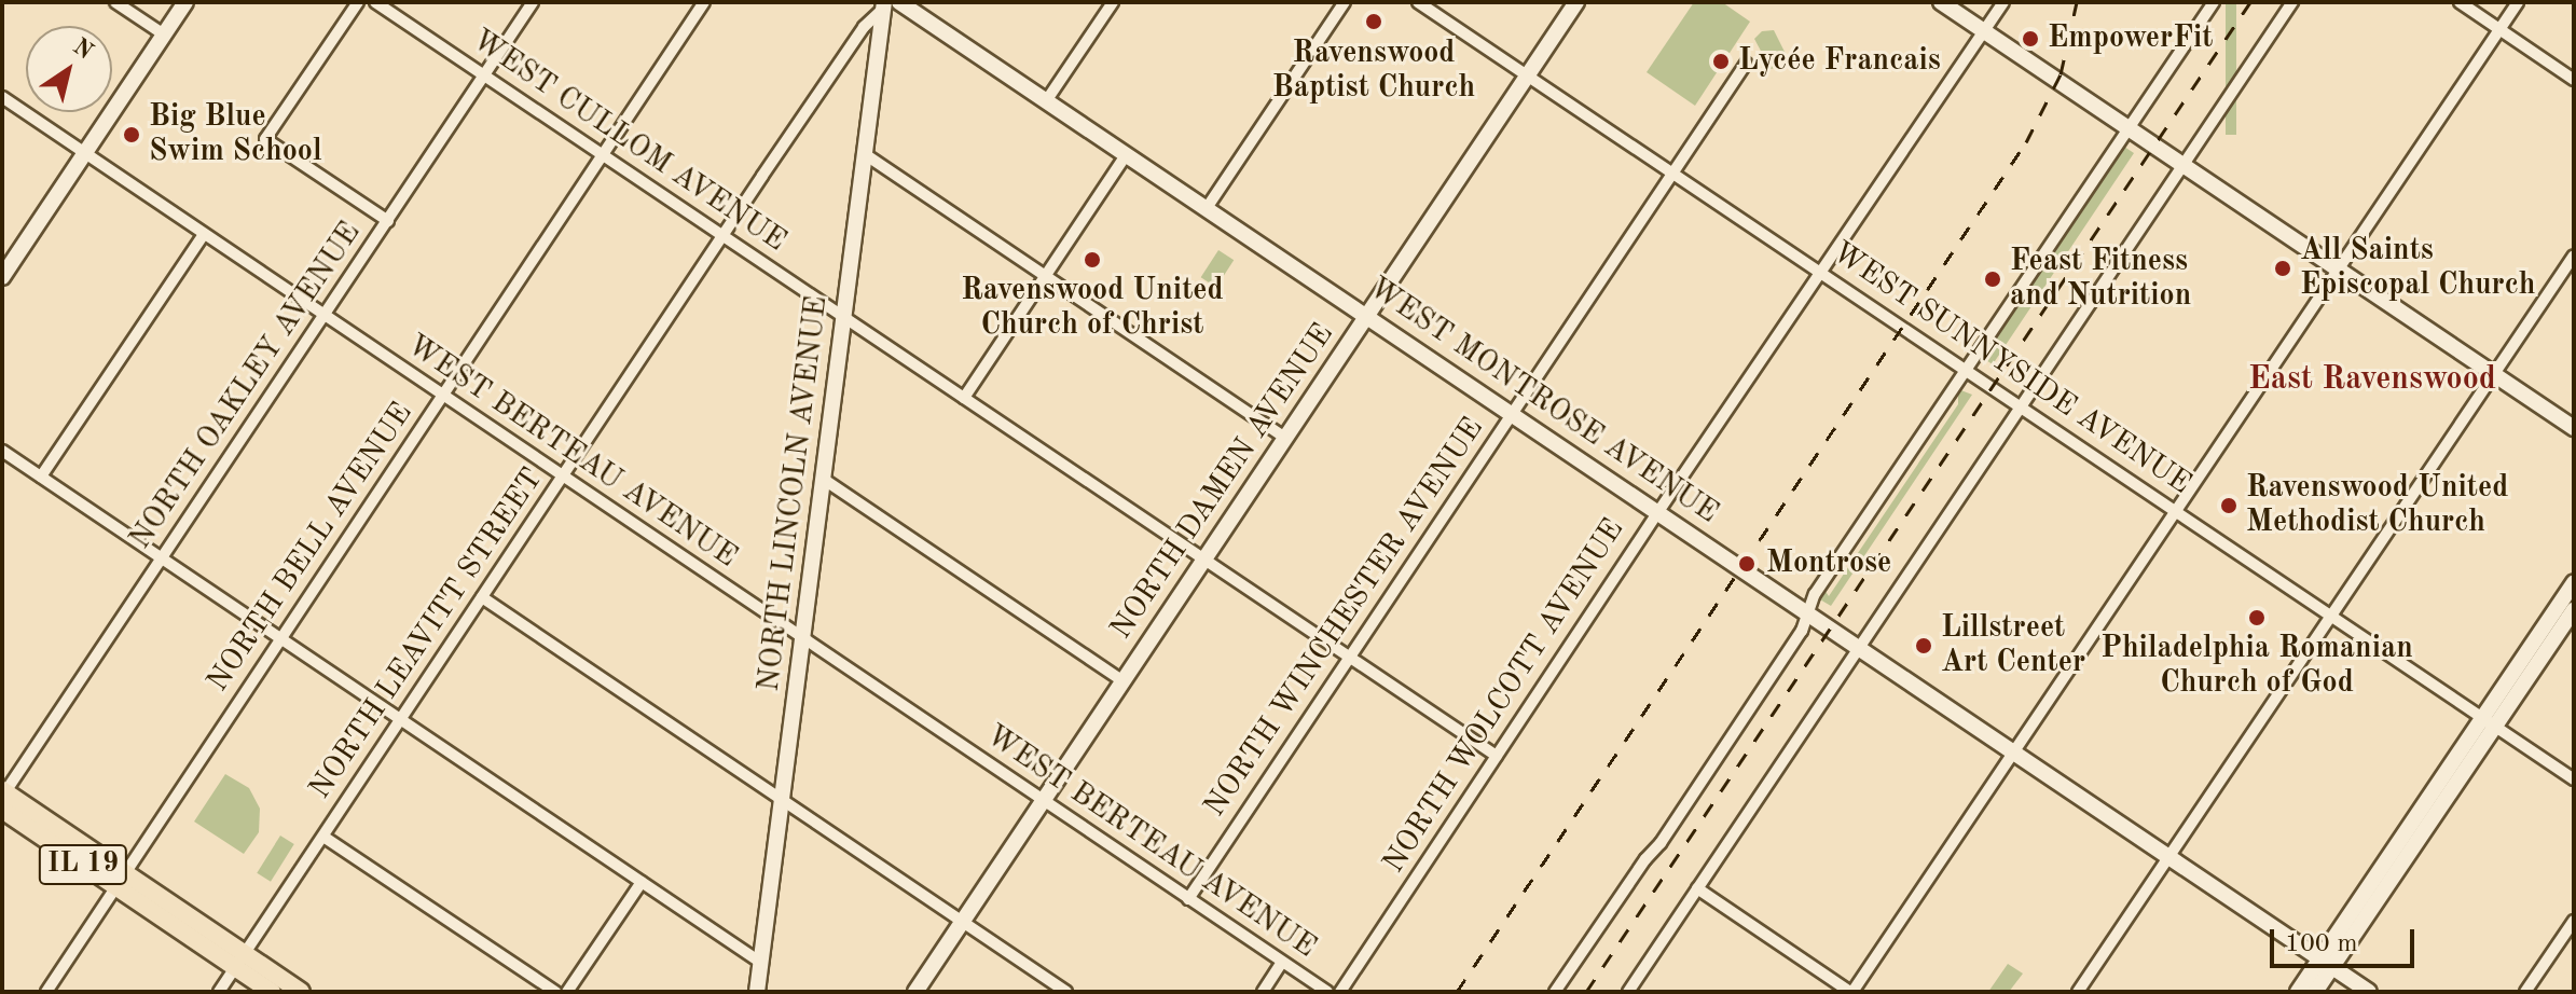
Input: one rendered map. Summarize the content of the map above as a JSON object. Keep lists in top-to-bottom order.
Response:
{
  "streets": {
    "main road": [
      "WEST MONTROSE AVENUE",
      "NORTH DAMEN AVENUE",
      "NORTH LINCOLN AVENUE",
      "IL 19"
    ],
    "street": [
      "WEST CULLOM AVENUE",
      "WEST SUNNYSIDE AVENUE",
      "NORTH OAKLEY AVENUE",
      "WEST BERTEAU AVENUE",
      "NORTH BELL AVENUE",
      "NORTH WINCHESTER AVENUE",
      "NORTH LEAVITT STREET",
      "NORTH WOLCOTT AVENUE"
    ]
  },
  "crossings": [
    ["WEST CULLOM AVENUE", "NORTH OAKLEY AVENUE"],
    ["WEST CULLOM AVENUE", "NORTH DAMEN AVENUE"],
    ["WEST CULLOM AVENUE", "NORTH LINCOLN AVENUE"],
    ["WEST CULLOM AVENUE", "NORTH BELL AVENUE"],
    ["WEST CULLOM AVENUE", "NORTH WINCHESTER AVENUE"],
    ["WEST CULLOM AVENUE", "NORTH LEAVITT STREET"],
    ["WEST CULLOM AVENUE", "NORTH WOLCOTT AVENUE"],
    ["WEST SUNNYSIDE AVENUE", "NORTH DAMEN AVENUE"],
    ["WEST SUNNYSIDE AVENUE", "NORTH WINCHESTER AVENUE"],
    ["WEST SUNNYSIDE AVENUE", "NORTH WOLCOTT AVENUE"],
    ["NORTH OAKLEY AVENUE", "WEST BERTEAU AVENUE"],
    ["NORTH OAKLEY AVENUE", "IL 19"],
    ["WEST MONTROSE AVENUE", "NORTH DAMEN AVENUE"],
    ["WEST MONTROSE AVENUE", "NORTH WINCHESTER AVENUE"],
    ["WEST MONTROSE AVENUE", "NORTH WOLCOTT AVENUE"],
    ["WEST BERTEAU AVENUE", "NORTH DAMEN AVENUE"],
    ["WEST BERTEAU AVENUE", "NORTH LINCOLN AVENUE"],
    ["WEST BERTEAU AVENUE", "NORTH BELL AVENUE"],
    ["WEST BERTEAU AVENUE", "NORTH WINCHESTER AVENUE"],
    ["WEST BERTEAU AVENUE", "NORTH LEAVITT STREET"],
    ["NORTH LINCOLN AVENUE", "NORTH LEAVITT STREET"],
    ["NORTH BELL AVENUE", "IL 19"],
    ["NORTH LEAVITT STREET", "IL 19"]
  ],
  "districts": ["East Ravenswood"],
  "places": [
    "Ravenswood Baptist Church",
    "EmpowerFit",
    "Lycée Francais",
    "Big Blue Swim School",
    "Ravenswood United Church of Christ",
    "All Saints Episcopal Church",
    "Feast Fitness and Nutrition",
    "Ravenswood United Methodist Church",
    "Montrose",
    "Philadelphia Romanian Church of God",
    "Lillstreet Art Center"
  ],
  "scale_bar": "100 m",
  "north": "top right"
}
